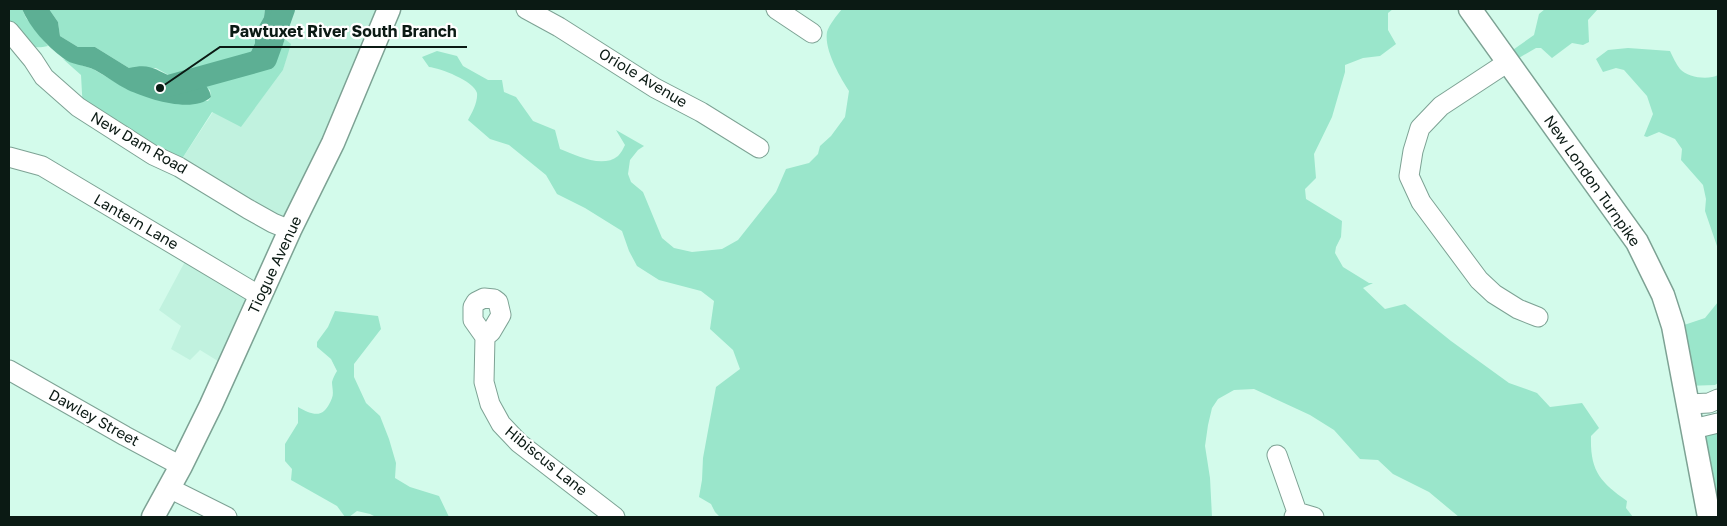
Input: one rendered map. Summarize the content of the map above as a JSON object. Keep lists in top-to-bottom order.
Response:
{
  "streets": {
    "main road": ["New London Turnpike", "Tiogue Avenue"],
    "street": [
      "Oriole Avenue",
      "New Dam Road",
      "Lantern Lane",
      "Dawley Street",
      "Hibiscus Lane"
    ]
  },
  "crossings": [
    ["New Dam Road", "Tiogue Avenue"],
    ["Lantern Lane", "Tiogue Avenue"],
    ["Tiogue Avenue", "Dawley Street"]
  ],
  "places": ["Pawtuxet River South Branch"]
}
